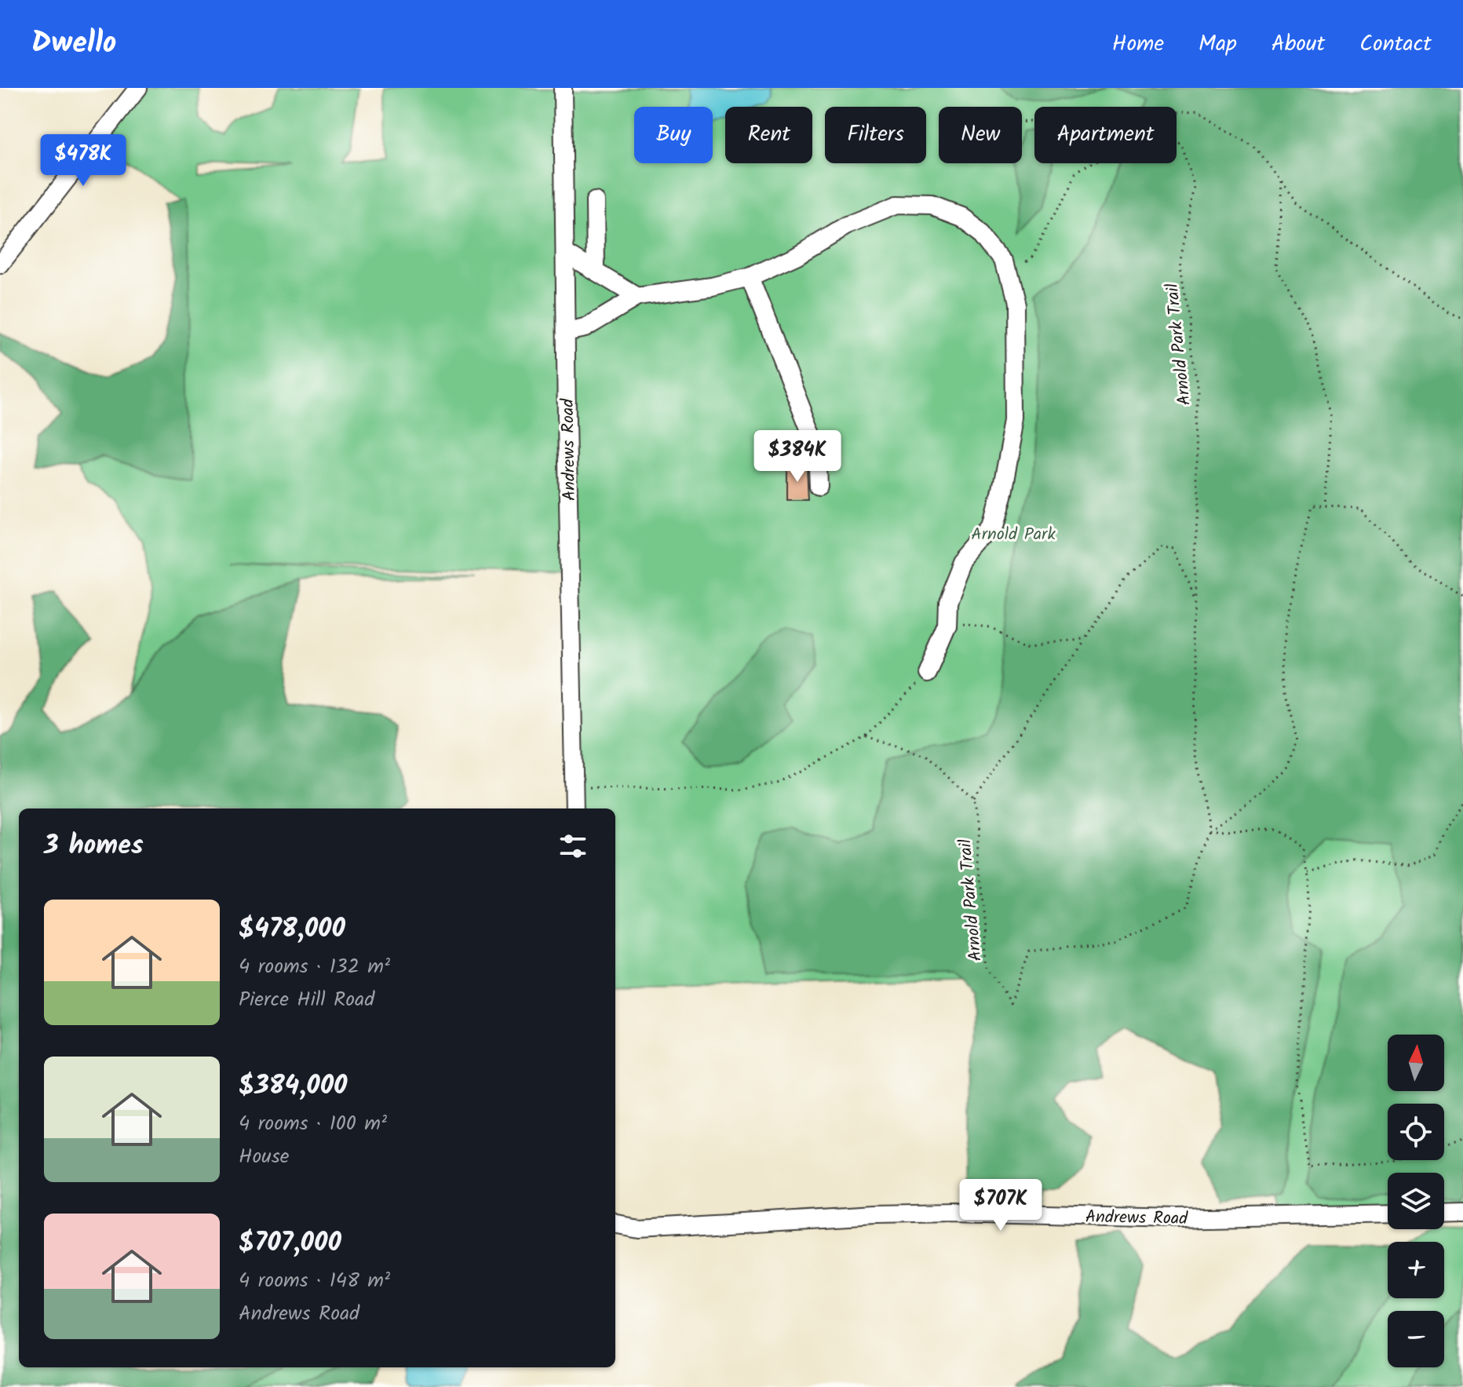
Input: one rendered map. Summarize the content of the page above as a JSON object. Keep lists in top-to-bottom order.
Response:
{
  "streets": {
    "street": ["Andrews Road"],
    "path": ["Arnold Park Trail"]
  },
  "parks": ["Arnold Park"],
  "north": "top",
  "page": {
    "header": "Dwello",
    "nav": [
      "Home",
      "Map",
      "About",
      "Contact"
    ],
    "chip": [
      "Buy",
      "Rent",
      "Filters",
      "New",
      "Apartment"
    ],
    "price": ["$478K", "$384K", "$707K"],
    "heading": "3 homes",
    "list": [
      {
        "name": "$478,000",
        "note": "4 rooms · 132 m² · Pierce Hill Road"
      },
      {
        "name": "$384,000",
        "note": "4 rooms · 100 m² · House"
      },
      {
        "name": "$707,000",
        "note": "4 rooms · 148 m² · Andrews Road"
      }
    ],
    "map_buttons": ["+", "−"]
  }
}
